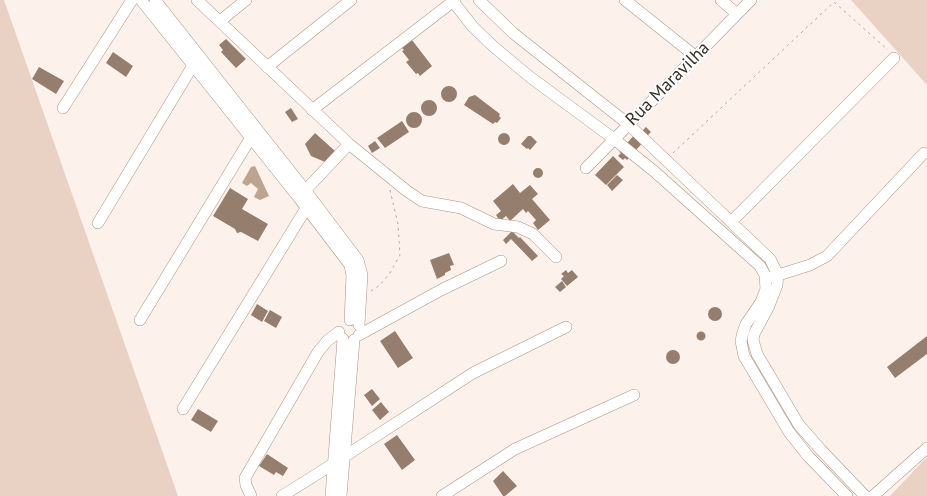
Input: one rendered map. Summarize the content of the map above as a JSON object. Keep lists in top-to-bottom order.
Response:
{
  "streets": {
    "street": ["Rua Maravilha"]
  }
}
